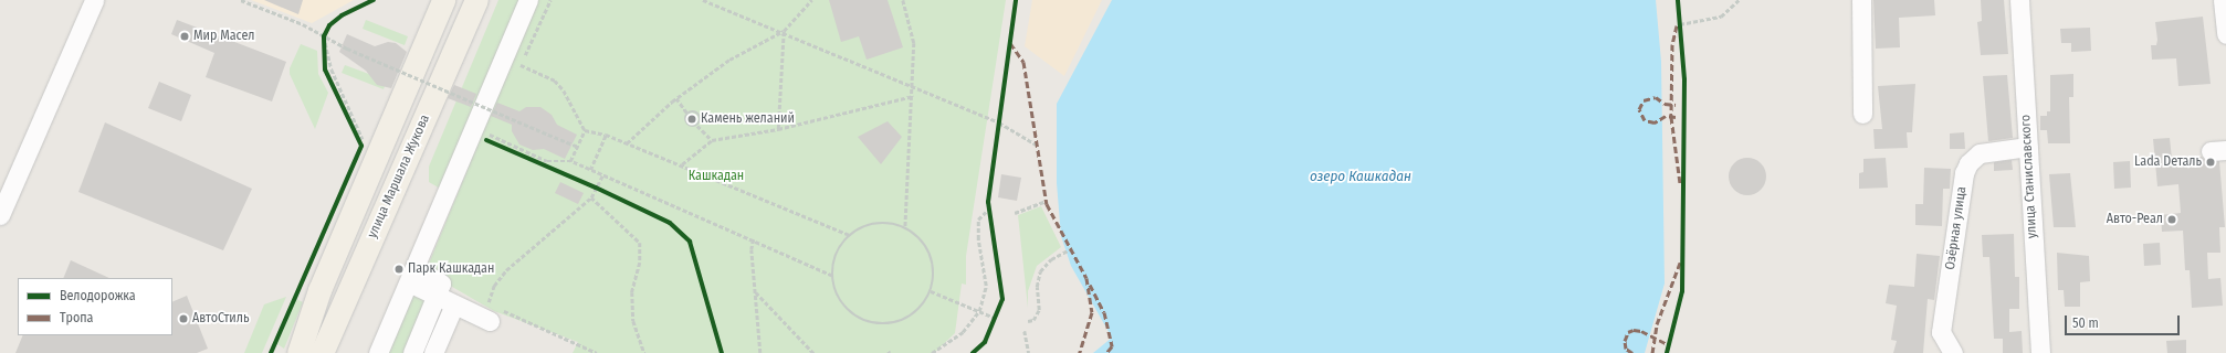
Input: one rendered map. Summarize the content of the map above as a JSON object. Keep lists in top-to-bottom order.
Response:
{
  "streets": {
    "main road": ["улица Маршала Жукова"],
    "street": ["улица Станиславского", "Озёрная улица"]
  },
  "crossings": [
    ["улица Станиславского", "Озёрная улица"]
  ],
  "water": ["озеро Кашкадан"],
  "parks": ["Кашкадан"],
  "places": [
    "Мир Масел",
    "Камень желаний",
    "Lada Dеталь",
    "Авто-Реал",
    "Парк Кашкадан",
    "АвтоСтиль"
  ],
  "legend": ["Велодорожка", "Тропа"],
  "scale_bar": "50 m"
}
